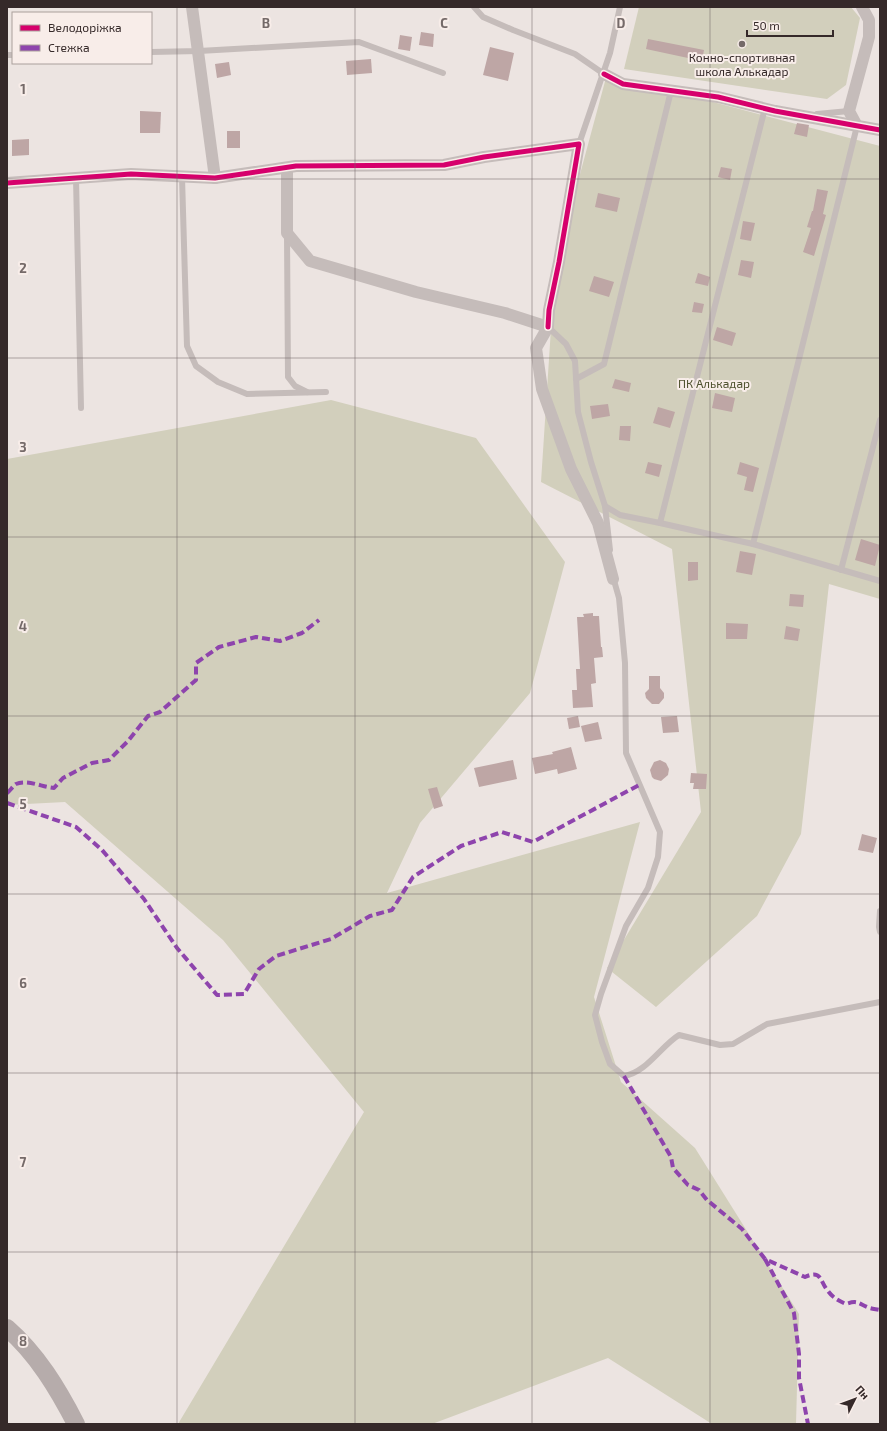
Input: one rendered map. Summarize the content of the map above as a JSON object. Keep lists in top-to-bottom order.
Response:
{
  "parks": ["ПК Алькадар"],
  "places": ["Конно-спортивная школа Алькадар"],
  "legend": ["Велодоріжка", "Стежка"],
  "scale_bar": "50 m",
  "north": "top right",
  "grid": {
    "columns": ["B", "C", "D"],
    "rows": [
      "1",
      "2",
      "3",
      "4",
      "5",
      "6",
      "7",
      "8"
    ]
  }
}
